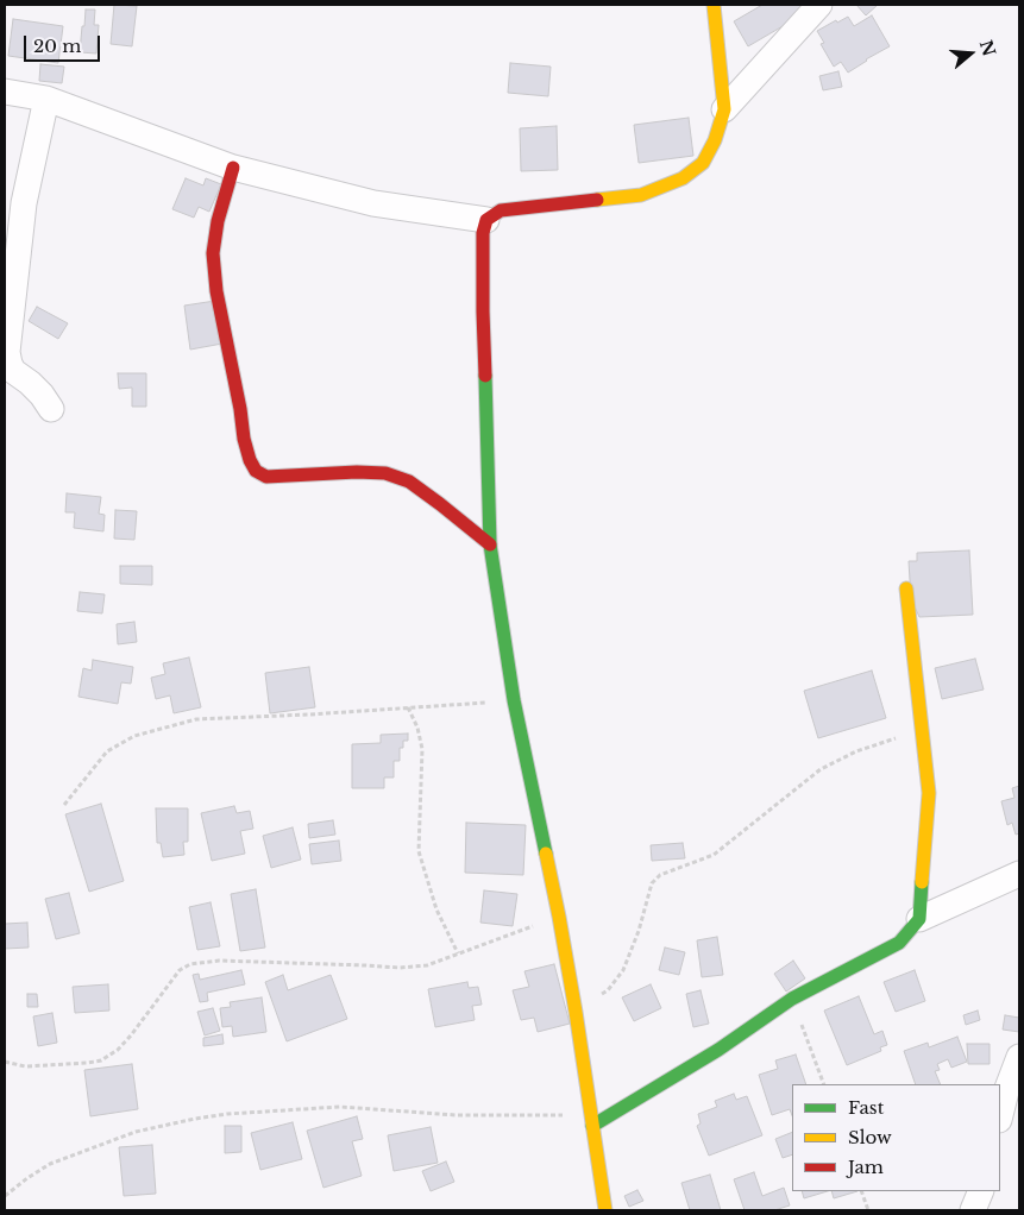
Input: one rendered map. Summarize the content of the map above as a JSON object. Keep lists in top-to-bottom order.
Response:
{
  "legend": ["Fast", "Slow", "Jam"],
  "scale_bar": "20 m",
  "north": "right"
}
